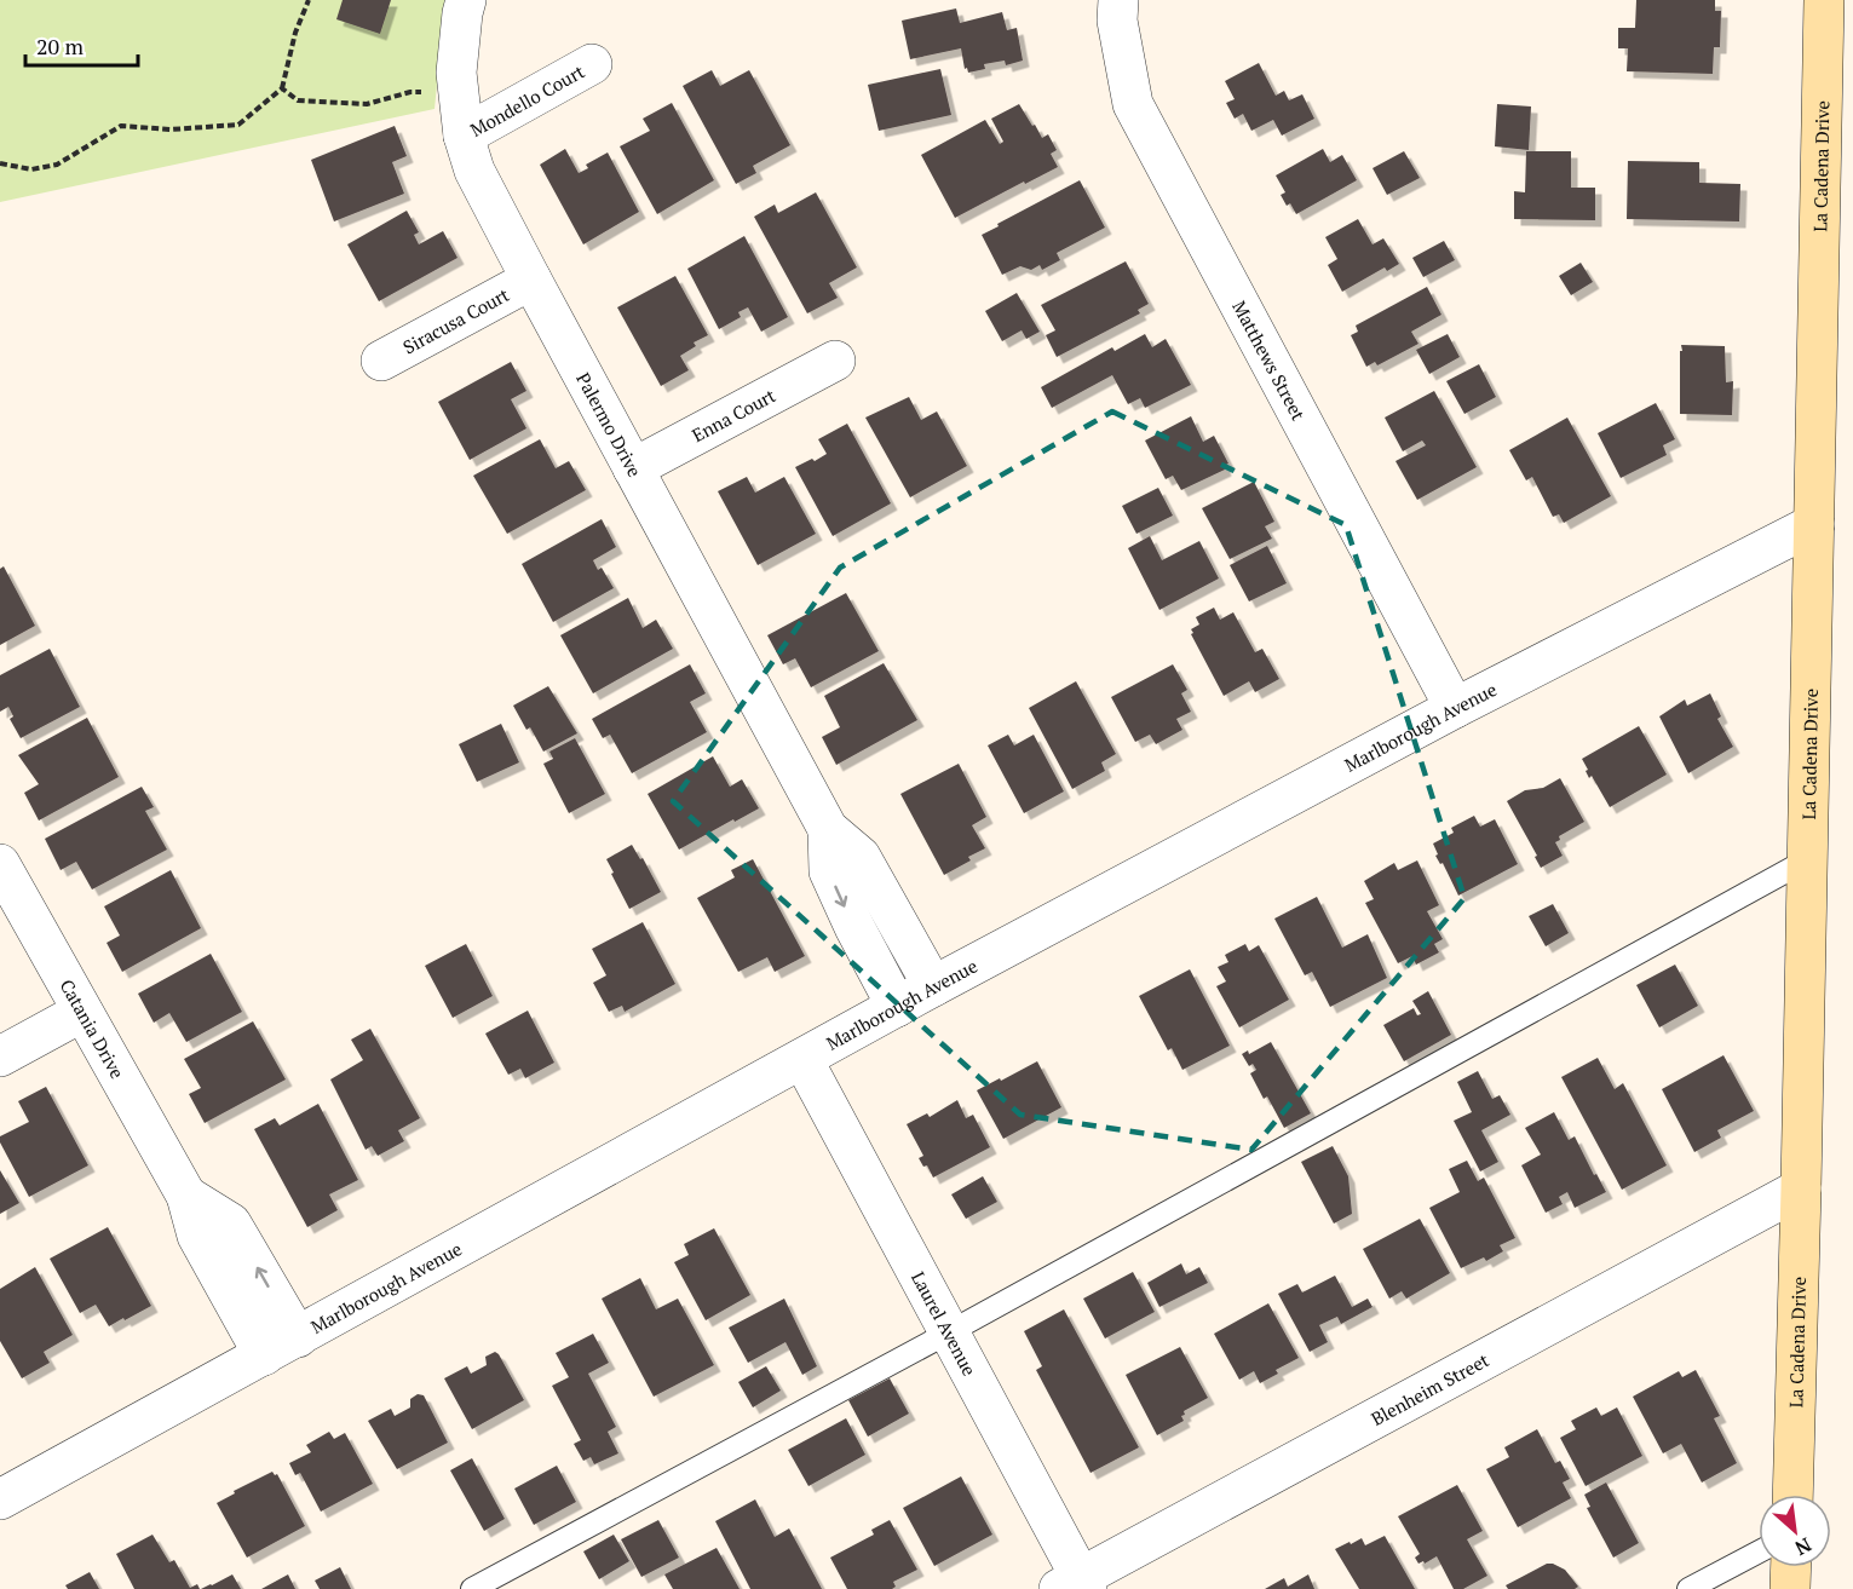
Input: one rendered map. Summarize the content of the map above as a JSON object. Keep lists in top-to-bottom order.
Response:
{
  "streets": {
    "street": [
      "Mondello Court",
      "La Cadena Drive",
      "Siracusa Court",
      "Matthews Street",
      "Enna Court",
      "Palermo Drive",
      "Marlborough Avenue",
      "Catania Drive",
      "Laurel Avenue",
      "Blenheim Street"
    ]
  },
  "crossings": [
    ["Mondello Court", "Palermo Drive"],
    ["La Cadena Drive", "Marlborough Avenue"],
    ["La Cadena Drive", "Blenheim Street"],
    ["Siracusa Court", "Palermo Drive"],
    ["Matthews Street", "Marlborough Avenue"],
    ["Enna Court", "Palermo Drive"],
    ["Palermo Drive", "Marlborough Avenue"],
    ["Marlborough Avenue", "Catania Drive"],
    ["Marlborough Avenue", "Laurel Avenue"],
    ["Laurel Avenue", "Blenheim Street"]
  ],
  "scale_bar": "20 m",
  "north": "bottom right"
}
